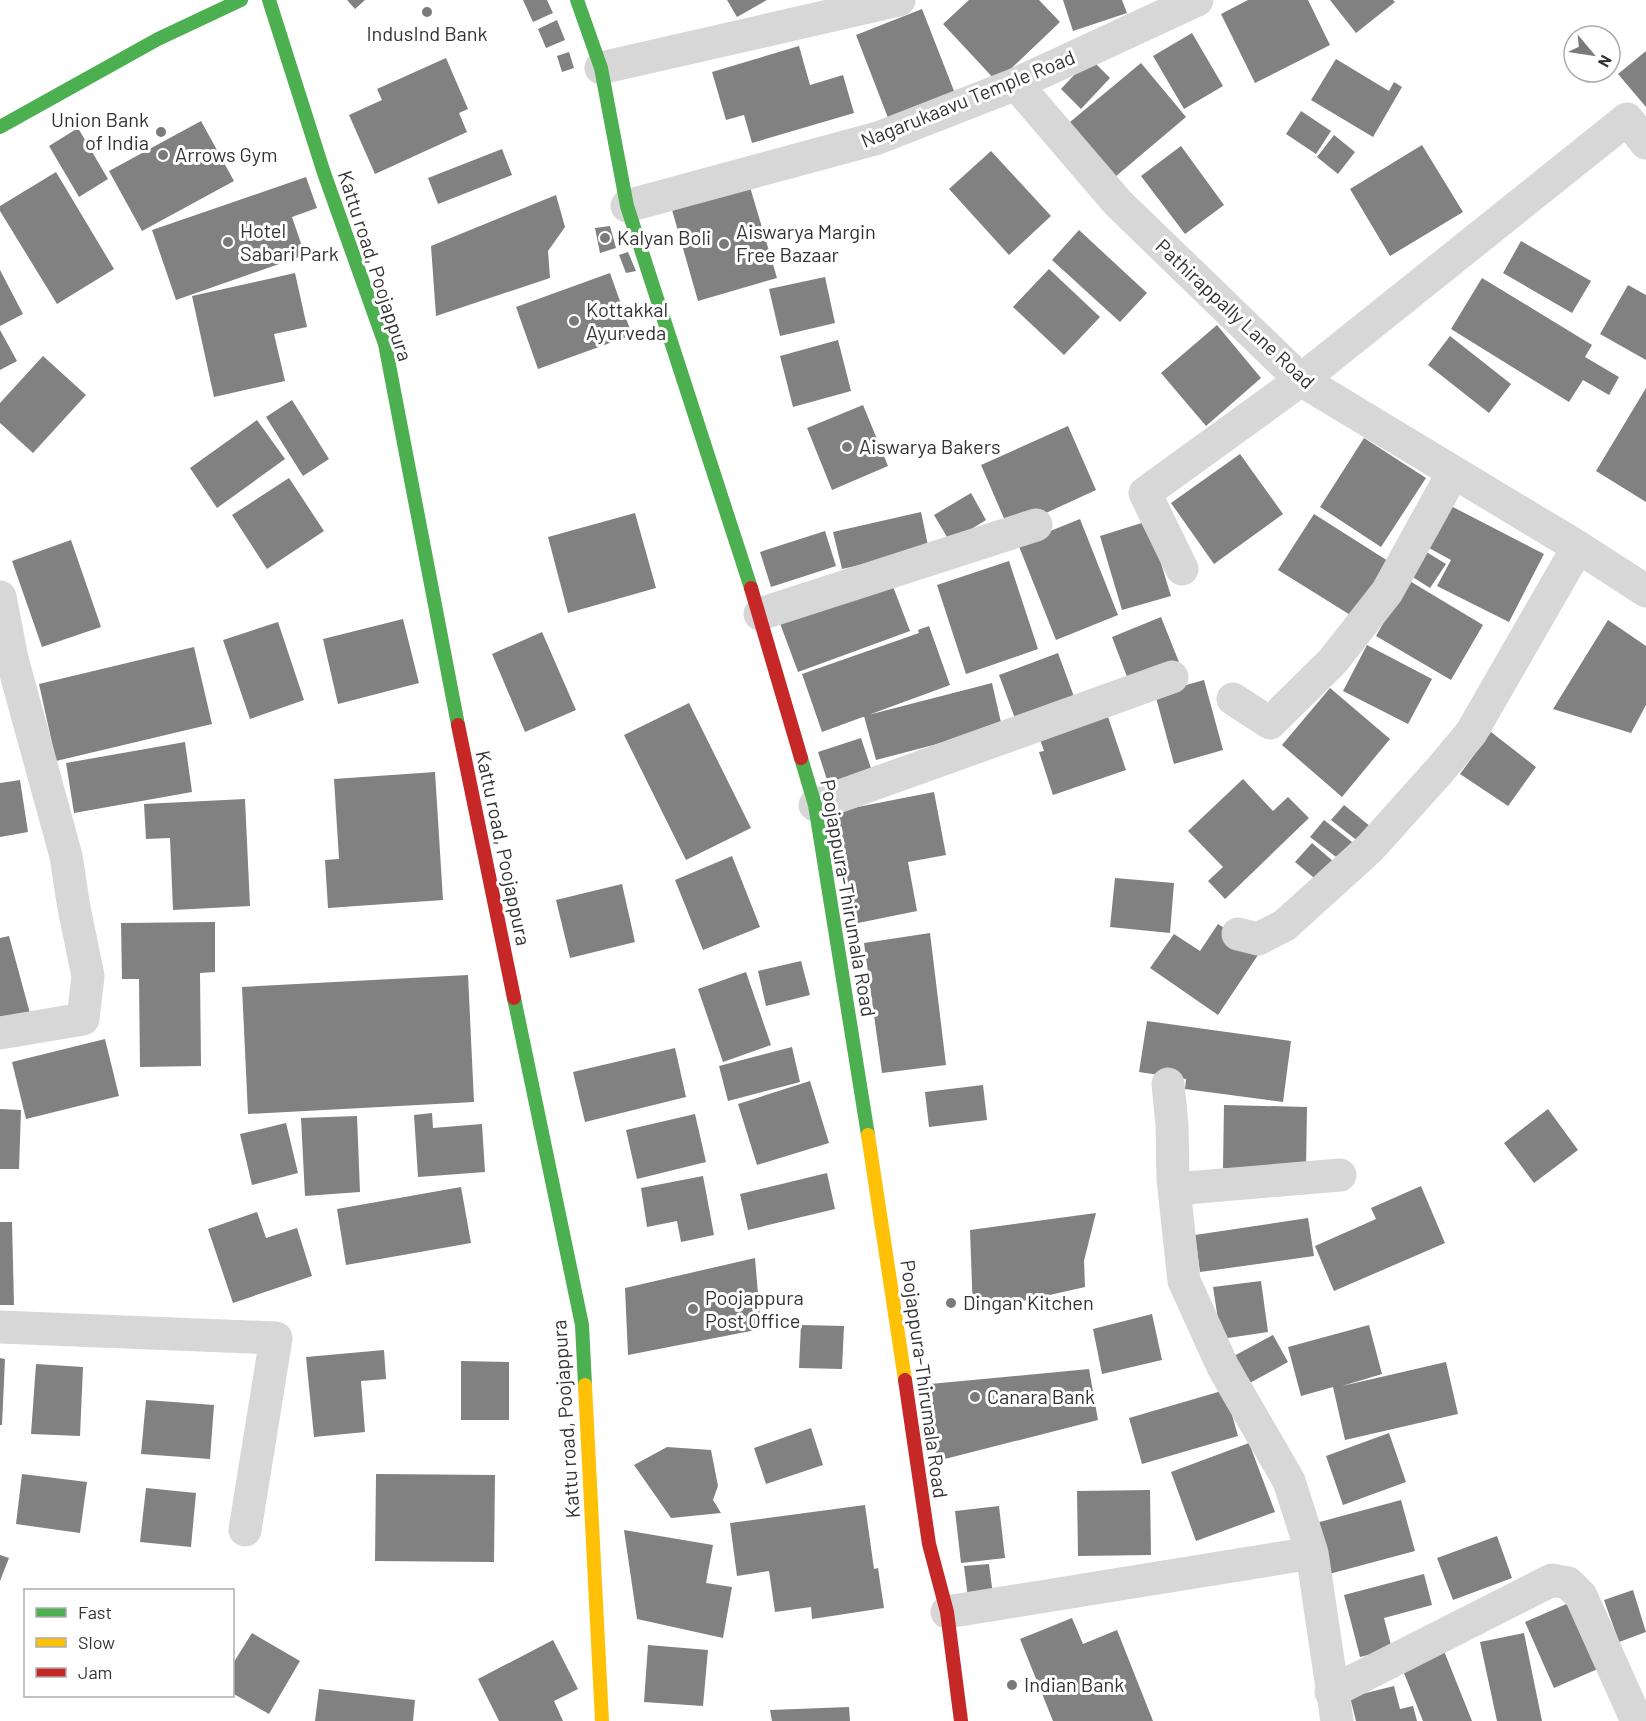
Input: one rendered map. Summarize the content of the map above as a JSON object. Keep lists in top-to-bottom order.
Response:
{
  "streets": {
    "street": [
      "Nagarukaavu Temple Road",
      "Kattu road, Poojappura",
      "Pathirappally Lane Road",
      "Poojappura-Thirumala Road"
    ]
  },
  "crossings": [
    ["Nagarukaavu Temple Road", "Pathirappally Lane Road"],
    ["Nagarukaavu Temple Road", "Poojappura-Thirumala Road"]
  ],
  "places": [
    "IndusInd Bank",
    "Union Bank of India",
    "Arrows Gym",
    "Kalyan Boli",
    "Hotel Sabari Park",
    "Aiswarya Margin Free Bazaar",
    "Kottakkal Ayurveda",
    "Aiswarya Bakers",
    "Dingan Kitchen",
    "Poojappura Post Office",
    "Canara Bank",
    "Indian Bank"
  ],
  "legend": ["Fast", "Slow", "Jam"],
  "north": "bottom right"
}
